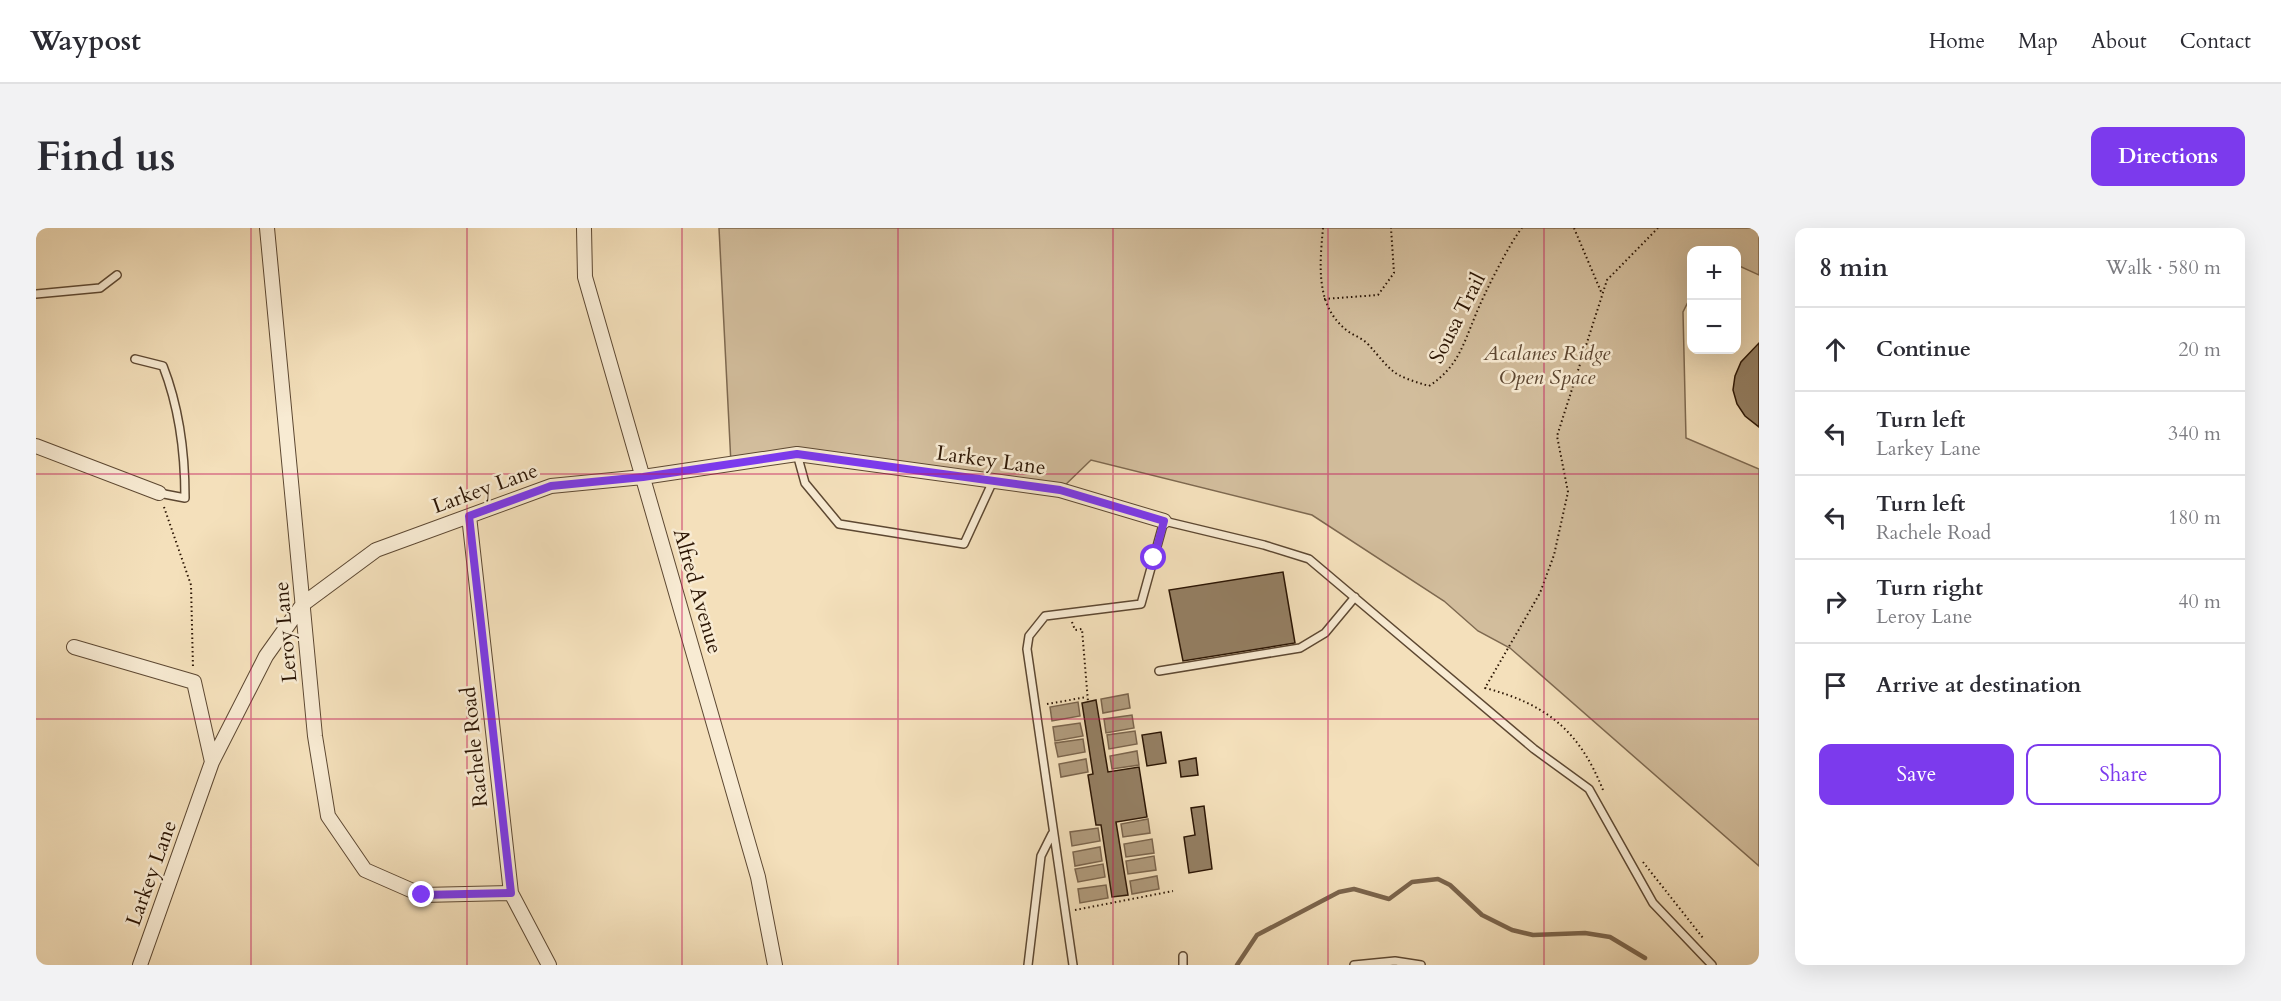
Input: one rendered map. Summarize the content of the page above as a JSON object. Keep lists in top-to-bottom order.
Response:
{
  "streets": {
    "street": [
      "Larkey Lane",
      "Alfred Avenue",
      "Leroy Lane",
      "Rachele Road"
    ],
    "path": ["Sousa Trail"]
  },
  "crossings": [
    ["Larkey Lane", "Alfred Avenue"],
    ["Larkey Lane", "Leroy Lane"],
    ["Larkey Lane", "Rachele Road"],
    ["Leroy Lane", "Rachele Road"]
  ],
  "parks": ["Acalanes Ridge Open Space"],
  "page": {
    "header": "Waypost",
    "nav": [
      "Home",
      "Map",
      "About",
      "Contact"
    ],
    "buttons": [
      "Directions",
      ["Save", "Share"]
    ],
    "title": "Find us",
    "heading": ["8 min", "Walk · 580 m"],
    "map_buttons": ["+", "−"],
    "list": [
      ["Continue", "20 m"],
      ["Turn left", "Larkey Lane", "340 m"],
      ["Turn left", "Rachele Road", "180 m"],
      ["Turn right", "Leroy Lane", "40 m"],
      "Arrive at destination"
    ]
  }
}
